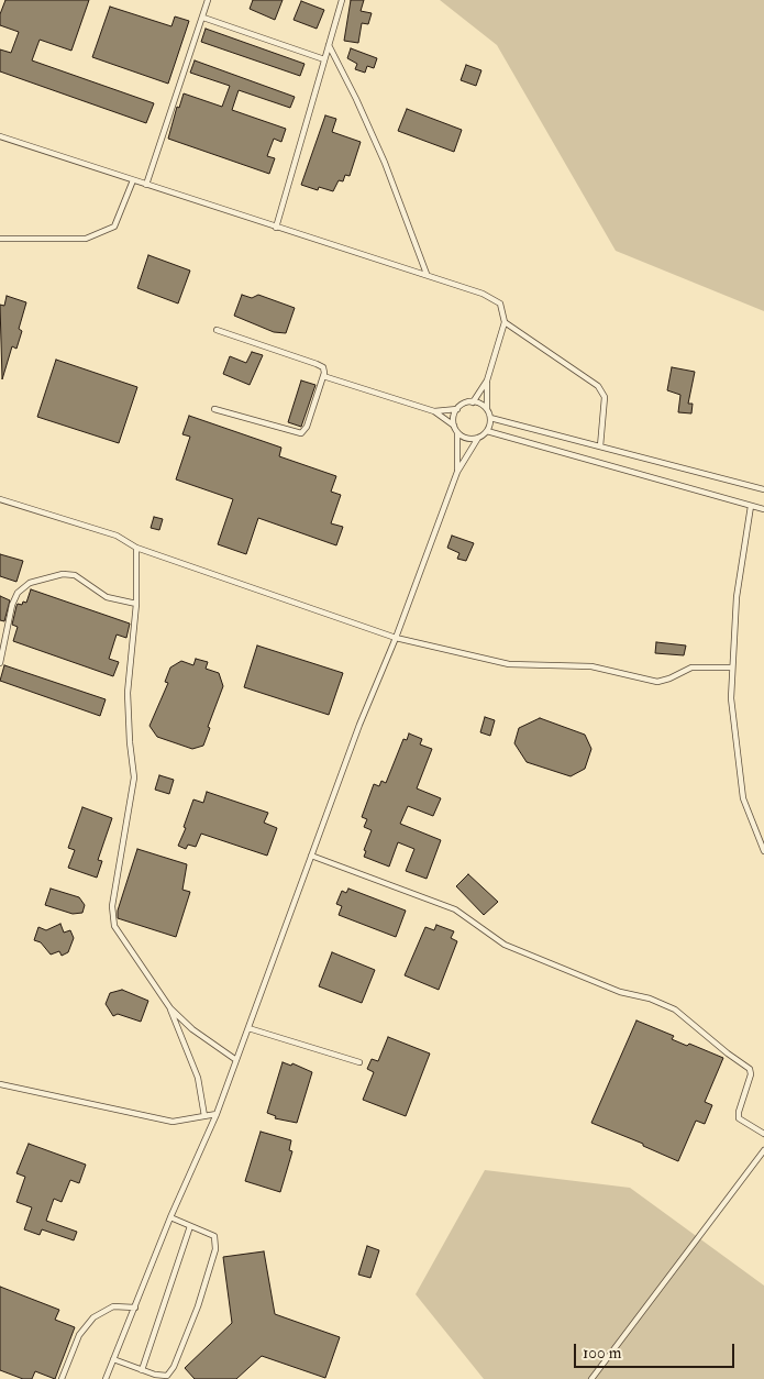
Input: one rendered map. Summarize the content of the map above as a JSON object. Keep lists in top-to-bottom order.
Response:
{
  "scale_bar": "100 m"
}
